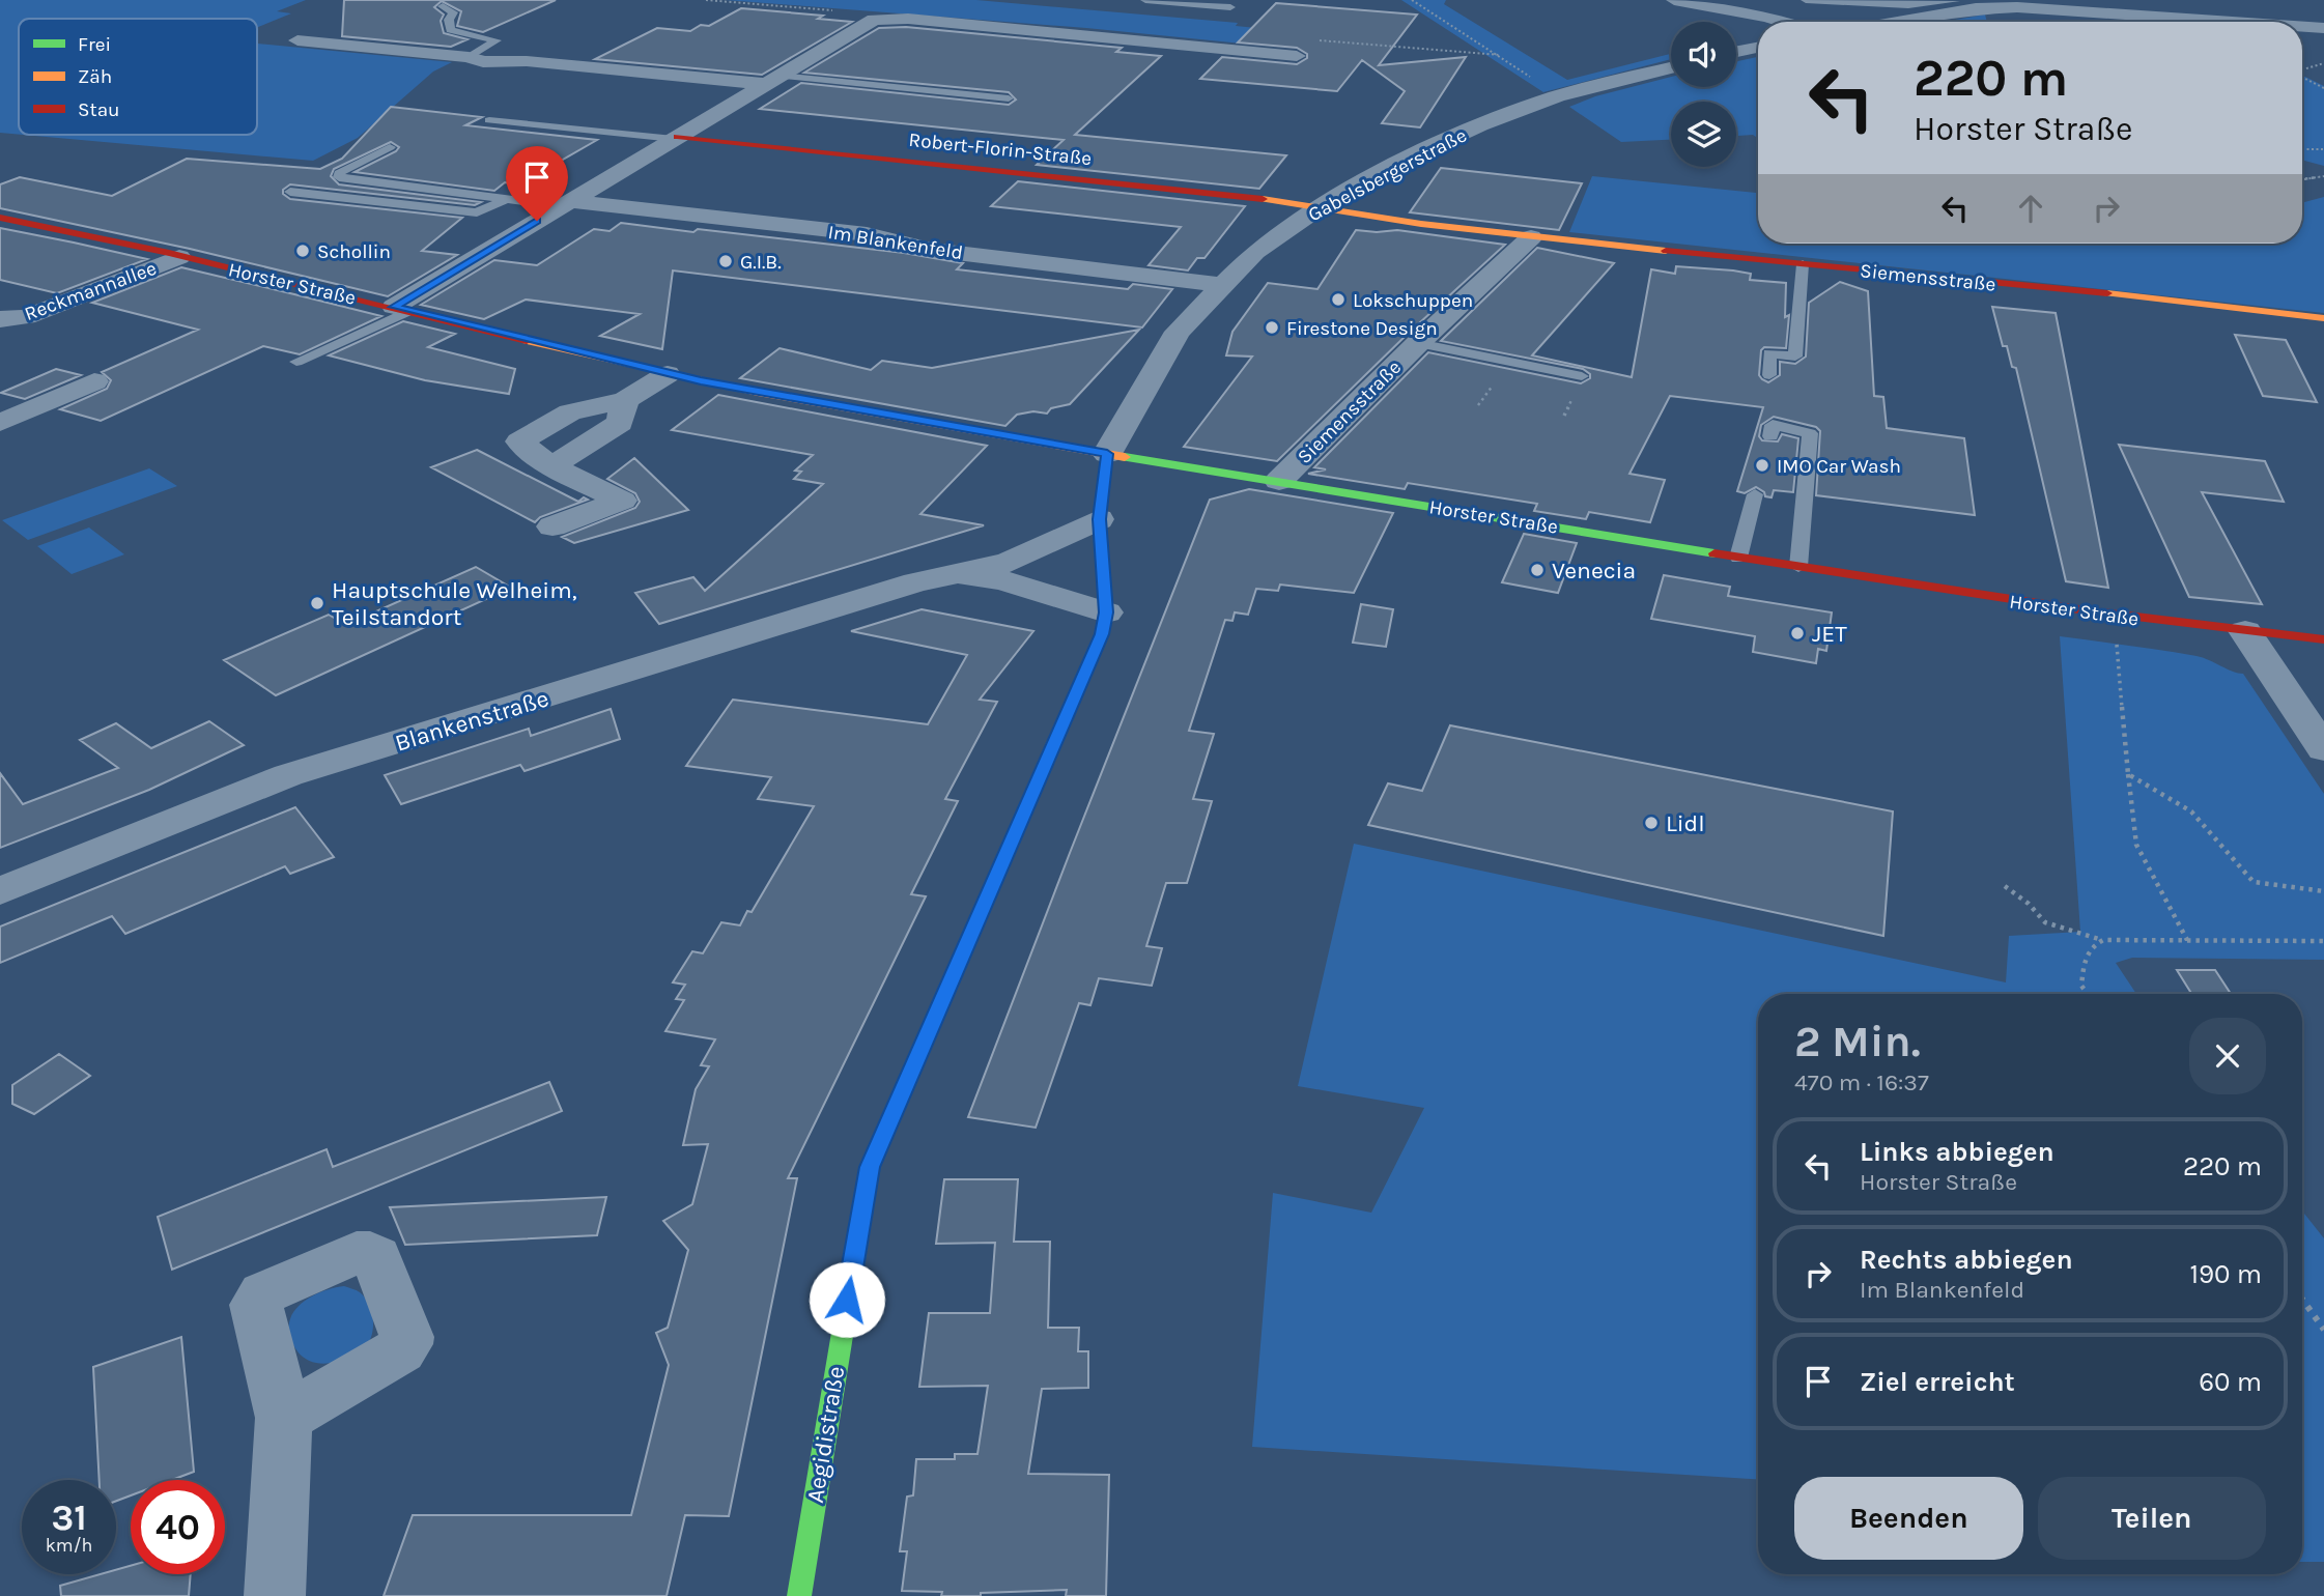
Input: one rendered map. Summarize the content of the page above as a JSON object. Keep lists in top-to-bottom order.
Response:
{
  "streets": {
    "street": [
      "Robert-Florin-Straße",
      "Gabelsbergerstraße",
      "Im Blankenfeld",
      "Siemensstraße",
      "Horster Straße",
      "Reckmannallee",
      "Blankenstraße",
      "Aegidistraße"
    ]
  },
  "crossings": [
    ["Robert-Florin-Straße", "Gabelsbergerstraße"],
    ["Robert-Florin-Straße", "Siemensstraße"],
    ["Gabelsbergerstraße", "Im Blankenfeld"],
    ["Gabelsbergerstraße", "Siemensstraße"],
    ["Gabelsbergerstraße", "Horster Straße"],
    ["Gabelsbergerstraße", "Aegidistraße"],
    ["Siemensstraße", "Horster Straße"],
    ["Horster Straße", "Reckmannallee"],
    ["Horster Straße", "Aegidistraße"],
    ["Blankenstraße", "Aegidistraße"]
  ],
  "places": [
    "Schollin",
    "G.I.B.",
    "Lokschuppen",
    "Firestone Design",
    "IMO Car Wash",
    "Venecia",
    "Hauptschule Welheim, Teilstandort",
    "JET",
    "Lidl"
  ],
  "legend": ["Frei", "Zäh", "Stau"],
  "page": {
    "turn": ["220 m", "Horster Straße"],
    "heading": ["2 Min.", "470 m · 16:37"],
    "list": [
      {
        "name": "Links abbiegen",
        "note": "Horster Straße",
        "value": "220 m"
      },
      {
        "name": "Rechts abbiegen",
        "note": "Im Blankenfeld",
        "value": "190 m"
      },
      {
        "name": "Ziel erreicht",
        "value": "60 m"
      }
    ],
    "buttons": ["Beenden", "Teilen"],
    "speed": "31 km/h",
    "limit": "40"
  }
}
